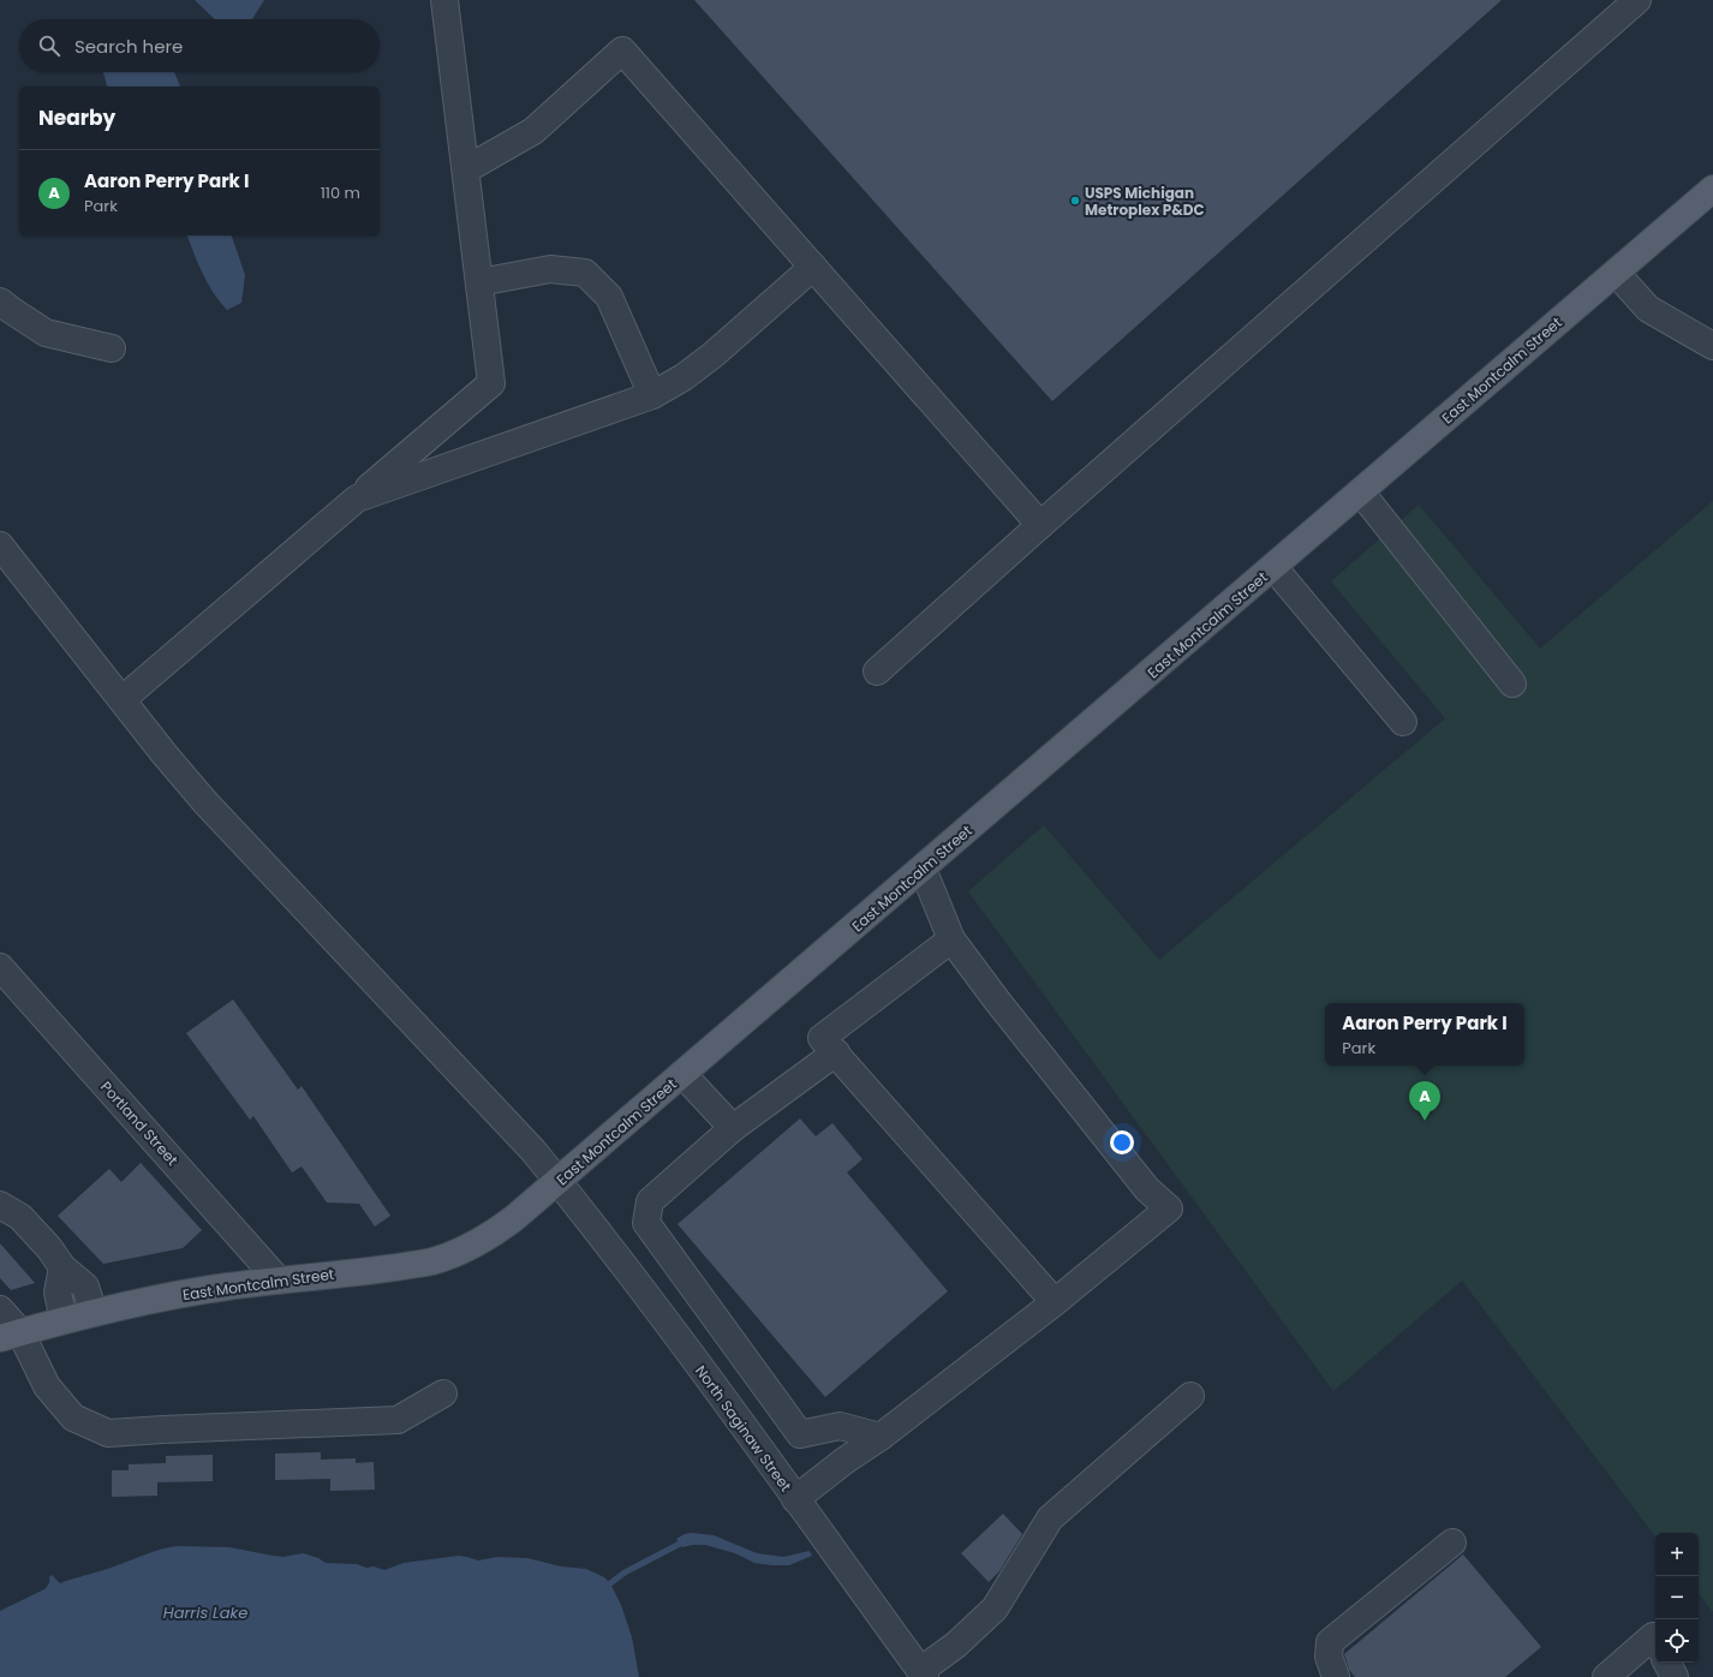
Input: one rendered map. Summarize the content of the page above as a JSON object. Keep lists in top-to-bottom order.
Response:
{
  "streets": {
    "main road": ["East Montcalm Street"],
    "street": ["Portland Street", "North Saginaw Street"]
  },
  "crossings": [
    ["East Montcalm Street", "Portland Street"],
    ["East Montcalm Street", "North Saginaw Street"]
  ],
  "water": ["Harris Lake"],
  "places": ["USPS Michigan Metroplex P&DC"],
  "page": {
    "search": "Search here",
    "heading": "Nearby",
    "list": [
      {
        "mark": "A",
        "name": "Aaron Perry Park I",
        "note": "Park",
        "value": "110 m"
      }
    ],
    "popup": ["Aaron Perry Park I", "Park"],
    "pins": "A",
    "map_buttons": ["+", "−"]
  }
}
